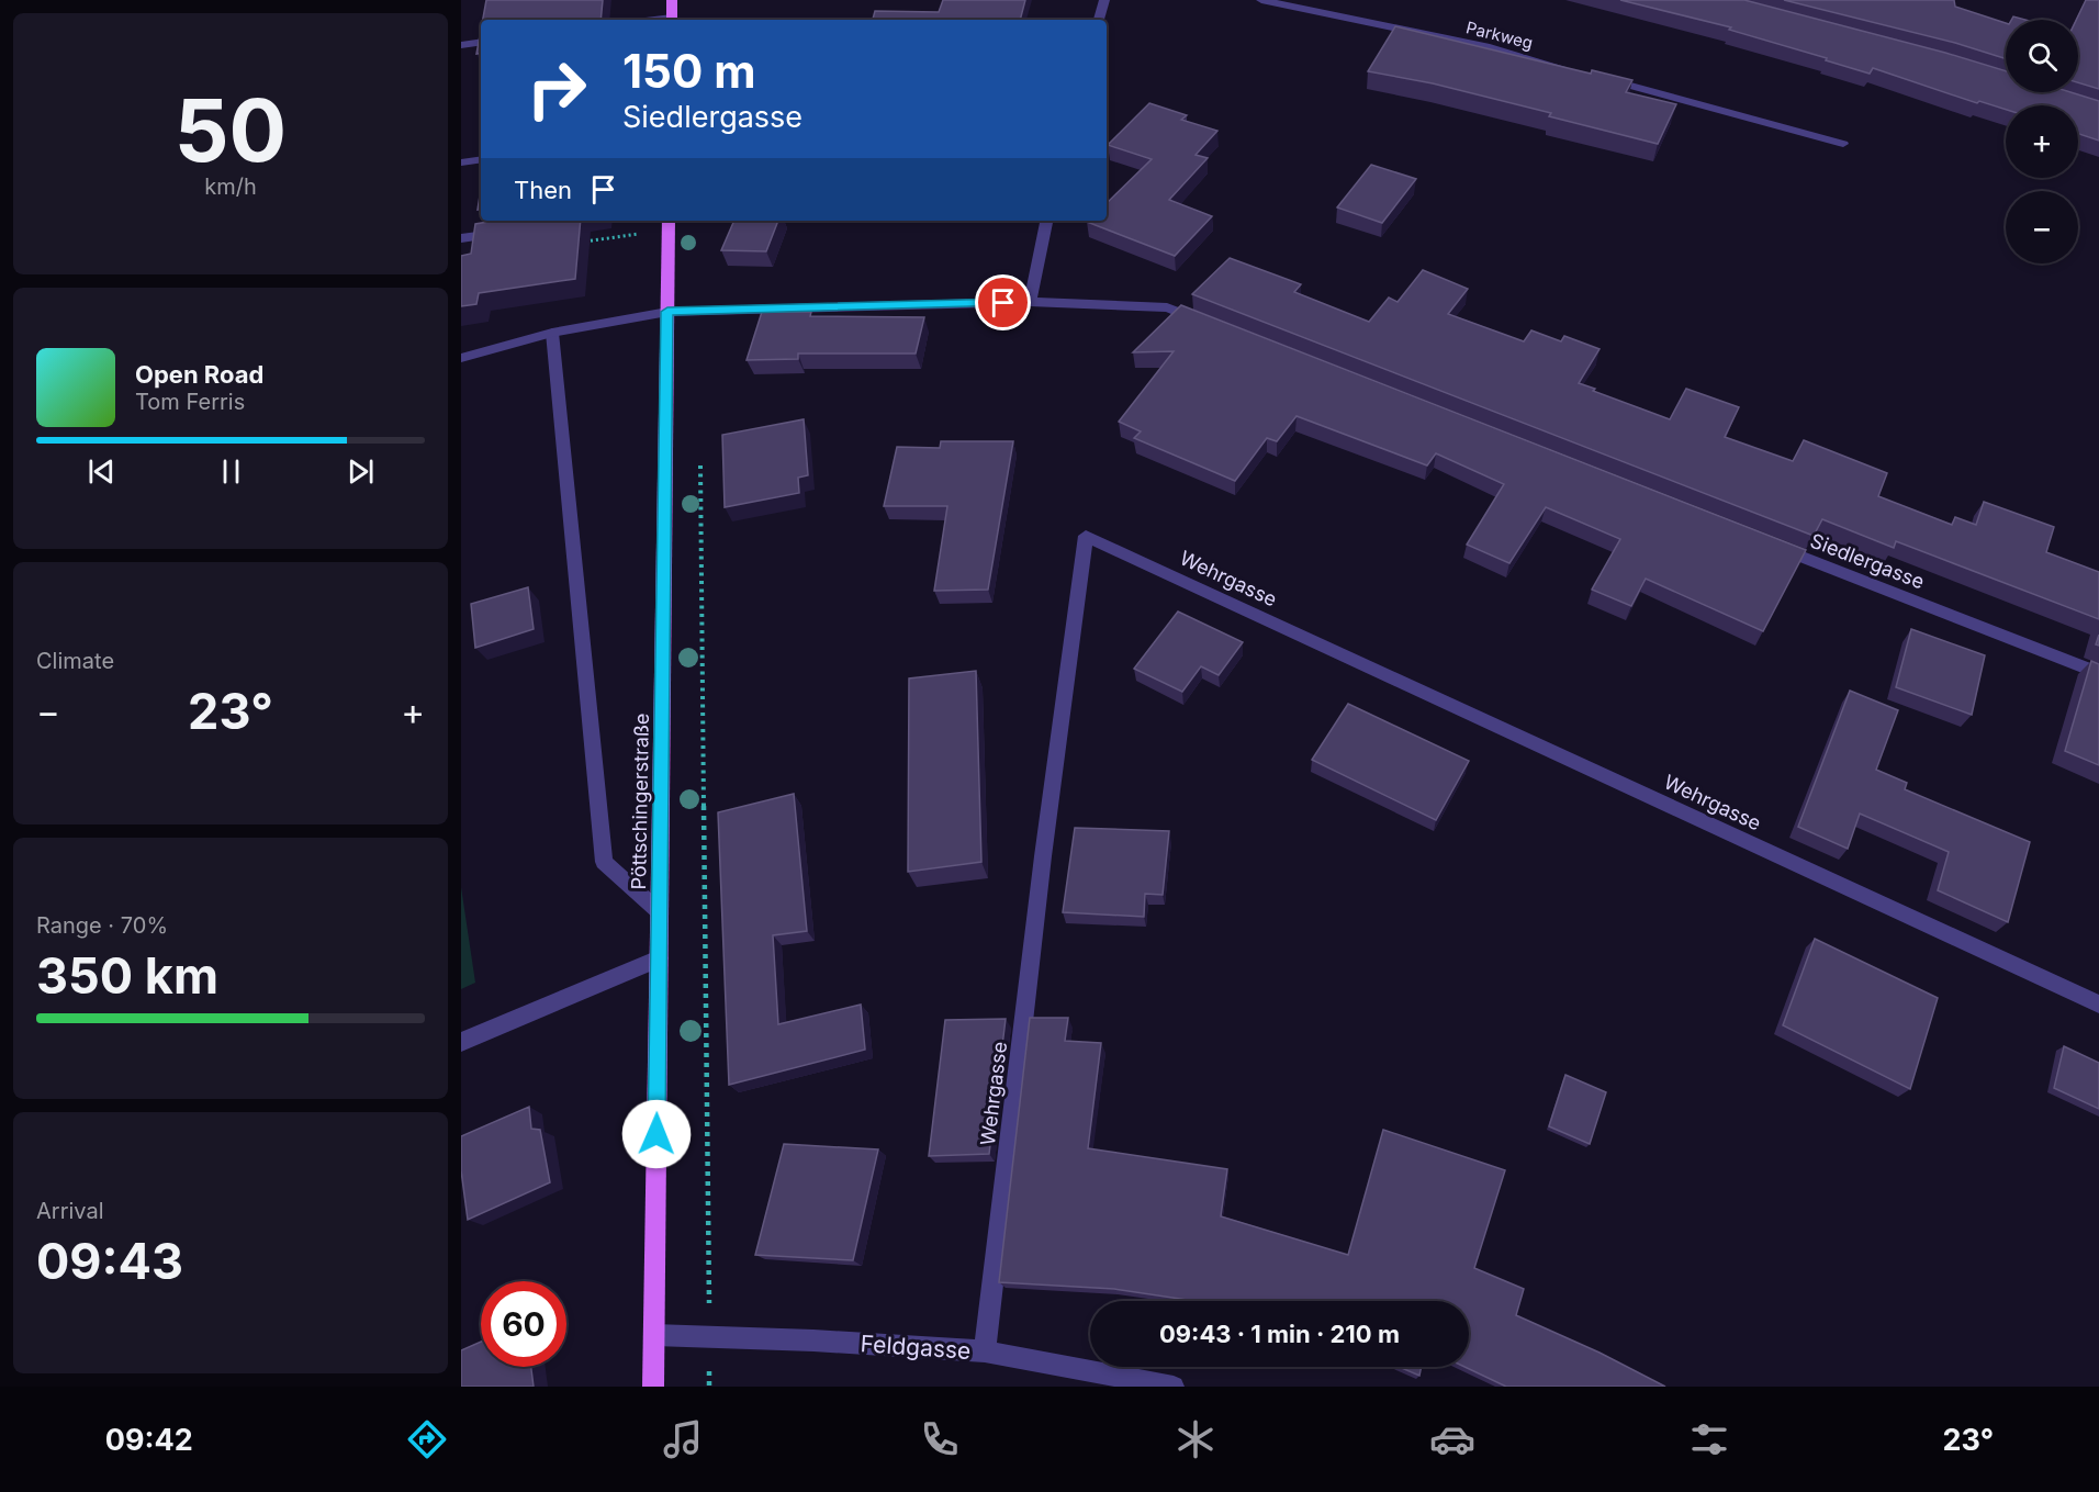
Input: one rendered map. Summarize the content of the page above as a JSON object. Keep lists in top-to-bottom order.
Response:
{
  "streets": {
    "main road": ["Pöttschingerstraße"],
    "street": [
      "Parkweg",
      "Siedlergasse",
      "Wehrgasse",
      "Feldgasse"
    ]
  },
  "crossings": [
    ["Wehrgasse", "Feldgasse"],
    ["Pöttschingerstraße", "Feldgasse"]
  ],
  "page": {
    "tile": [
      ["50", "km/h"],
      "Climate",
      ["Range · 70%", "350 km"],
      ["Arrival", "09:43"]
    ],
    "map_buttons": ["+", "−"],
    "turn": ["150 m", "Siedlergasse"],
    "then": "Then",
    "song": ["Open Road", "Tom Ferris"],
    "heat": ["−", "23°", "+"],
    "limit": "60",
    "trip": "09:43 · 1 min · 210 m",
    "tabs": ["09:42", "23°"]
  }
}
